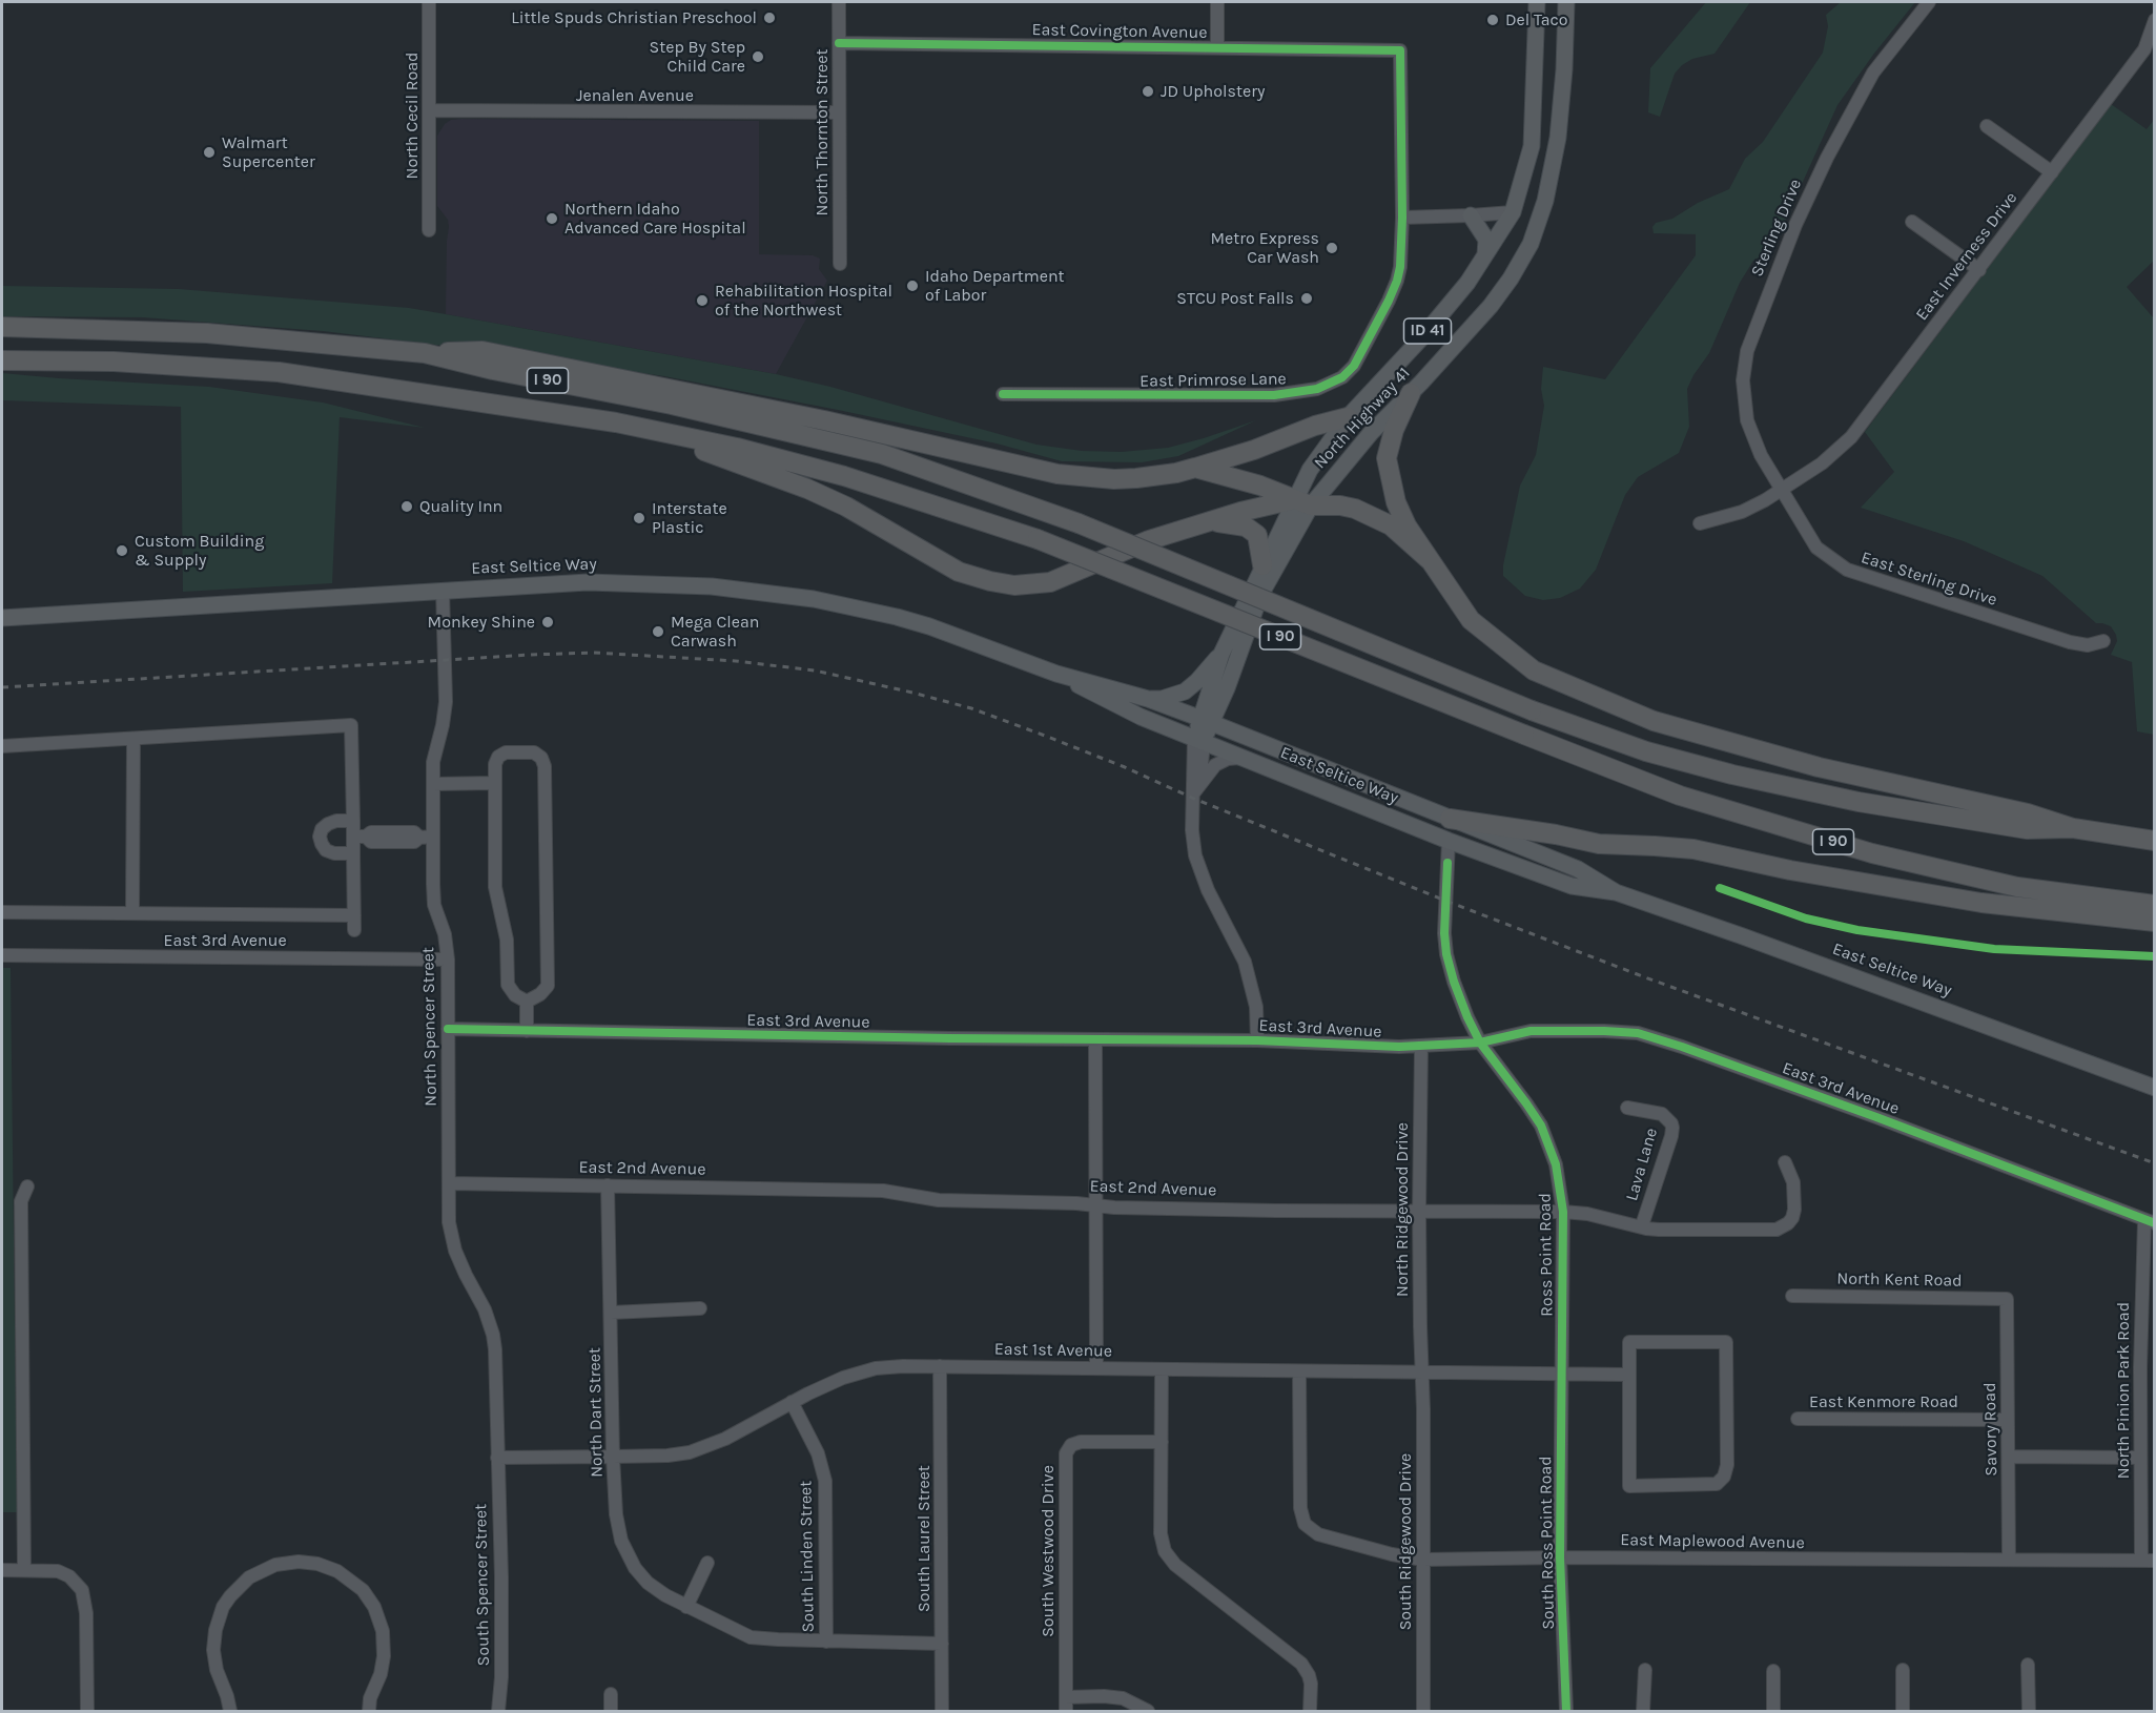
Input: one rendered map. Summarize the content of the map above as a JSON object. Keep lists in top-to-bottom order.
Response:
{
  "streets": {
    "highway": ["I 90"],
    "main road": [
      "ID 41",
      "North Highway 41",
      "East Seltice Way",
      "Ross Point Road"
    ],
    "street": [
      "East Covington Avenue",
      "Jenalen Avenue",
      "North Cecil Road",
      "North Thornton Street",
      "Sterling Drive",
      "East Inverness Drive",
      "East Primrose Lane",
      "East Sterling Drive",
      "East 3rd Avenue",
      "North Spencer Street",
      "Lava Lane",
      "East 2nd Avenue",
      "North Ridgewood Drive",
      "North Kent Road",
      "East 1st Avenue",
      "North Pinion Park Road",
      "East Kenmore Road",
      "North Dart Street",
      "Savory Road",
      "South Laurel Street",
      "South Ridgewood Drive",
      "East Maplewood Avenue",
      "South Ross Point Road",
      "South Westwood Drive",
      "South Linden Street",
      "South Spencer Street"
    ]
  },
  "crossings": [
    ["East Covington Avenue", "North Thornton Street"],
    ["East Covington Avenue", "East Primrose Lane"],
    ["Jenalen Avenue", "North Cecil Road"],
    ["Jenalen Avenue", "North Thornton Street"],
    ["Sterling Drive", "East Inverness Drive"],
    ["Sterling Drive", "East Sterling Drive"],
    ["East Inverness Drive", "East Sterling Drive"],
    ["North Highway 41", "East Seltice Way"],
    ["East Seltice Way", "North Spencer Street"],
    ["East Seltice Way", "Ross Point Road"],
    ["East 3rd Avenue", "North Spencer Street"],
    ["East 3rd Avenue", "North Ridgewood Drive"],
    ["East 3rd Avenue", "Ross Point Road"],
    ["East 3rd Avenue", "North Pinion Park Road"],
    ["North Spencer Street", "East 2nd Avenue"],
    ["North Spencer Street", "East 1st Avenue"],
    ["North Spencer Street", "South Spencer Street"],
    ["Lava Lane", "East 2nd Avenue"],
    ["East 2nd Avenue", "North Ridgewood Drive"],
    ["East 2nd Avenue", "Ross Point Road"],
    ["East 2nd Avenue", "North Dart Street"],
    ["North Ridgewood Drive", "East 1st Avenue"],
    ["North Ridgewood Drive", "South Ridgewood Drive"],
    ["Ross Point Road", "East 1st Avenue"],
    ["Ross Point Road", "South Ross Point Road"],
    ["North Kent Road", "Savory Road"],
    ["East 1st Avenue", "North Dart Street"],
    ["East 1st Avenue", "South Laurel Street"],
    ["East 1st Avenue", "South Ridgewood Drive"],
    ["East 1st Avenue", "East Maplewood Avenue"],
    ["East 1st Avenue", "South Ross Point Road"],
    ["East 1st Avenue", "South Linden Street"],
    ["East 1st Avenue", "South Spencer Street"],
    ["North Pinion Park Road", "East Maplewood Avenue"],
    ["East Kenmore Road", "Savory Road"],
    ["North Dart Street", "South Laurel Street"],
    ["North Dart Street", "South Linden Street"],
    ["Savory Road", "East Maplewood Avenue"],
    ["South Ridgewood Drive", "East Maplewood Avenue"],
    ["East Maplewood Avenue", "South Ross Point Road"]
  ],
  "places": [
    "Little Spuds Christian Preschool",
    "Del Taco",
    "Step By Step Child Care",
    "JD Upholstery",
    "Walmart Supercenter",
    "Northern Idaho Advanced Care Hospital",
    "Metro Express Car Wash",
    "Idaho Department of Labor",
    "STCU Post Falls",
    "Rehabilitation Hospital of the Northwest",
    "Quality Inn",
    "Interstate Plastic",
    "Custom Building & Supply",
    "Monkey Shine",
    "Mega Clean Carwash"
  ]
}
